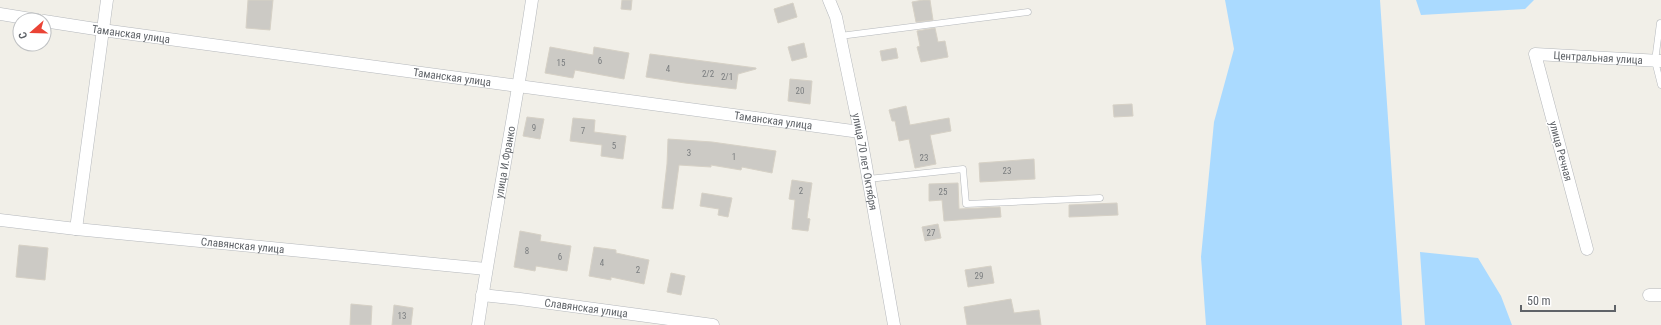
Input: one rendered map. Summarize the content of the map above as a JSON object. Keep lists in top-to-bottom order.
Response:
{
  "streets": {
    "street": [
      "Таманская улица",
      "Центральная улица",
      "улица Речная",
      "улица 70 лет Октября",
      "улица И.Франко",
      "Славянская улица"
    ]
  },
  "crossings": [
    ["Таманская улица", "улица 70 лет Октября"],
    ["Таманская улица", "улица И.Франко"],
    ["Центральная улица", "улица Речная"],
    ["улица И.Франко", "Славянская улица"]
  ],
  "house_numbers": [
    "6",
    "15",
    "4",
    "2/2",
    "2/1",
    "20",
    "9",
    "7",
    "5",
    "3",
    "1",
    "23",
    "23",
    "2",
    "25",
    "27",
    "8",
    "6",
    "4",
    "2",
    "29",
    "13"
  ],
  "scale_bar": "50 m",
  "north": "left"
}
